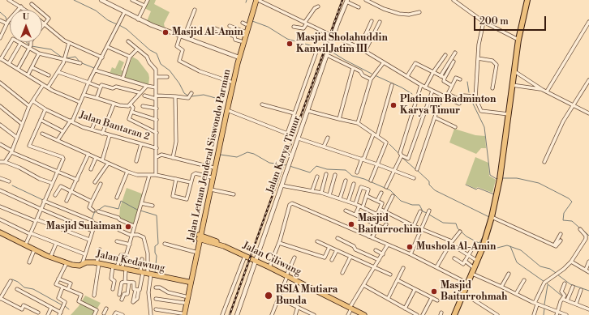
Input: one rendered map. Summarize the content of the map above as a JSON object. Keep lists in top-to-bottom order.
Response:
{
  "streets": {
    "main road": ["Jalan Letnan Jenderal Siswondo Parman", "Jalan Ciliwung", "Jalan Kedawung"],
    "street": ["Jalan Bantaran 2", "Jalan Karya Timur"]
  },
  "crossings": [
    ["Jalan Karya Timur", "Jalan Ciliwung"],
    ["Jalan Letnan Jenderal Siswondo Parman", "Jalan Ciliwung"],
    ["Jalan Letnan Jenderal Siswondo Parman", "Jalan Kedawung"]
  ],
  "places": [
    "Masjid Al-Amin",
    "Masjid Sholahuddin Kanwil Jatim III",
    "Platinum Badminton Karya Timur",
    "Masjid Baiturrochim",
    "Masjid Sulaiman",
    "Mushola Al-Amin",
    "Masjid Baiturrohmah",
    "RSIA Mutiara Bunda"
  ],
  "scale_bar": "200 m",
  "north": "top"
}
